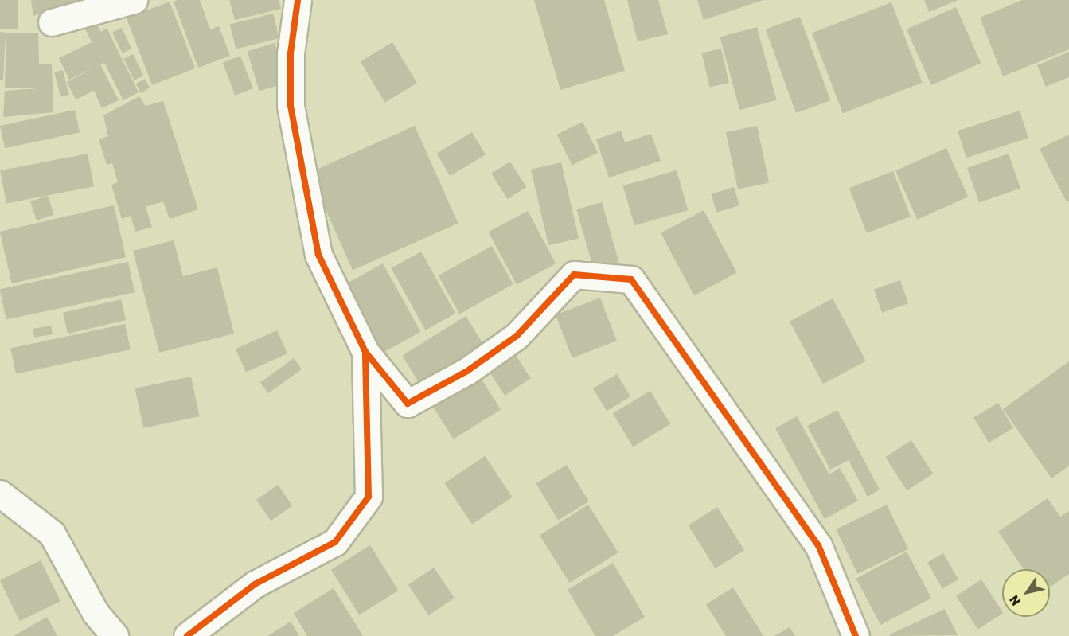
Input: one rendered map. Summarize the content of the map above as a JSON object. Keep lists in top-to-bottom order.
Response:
{
  "north": "bottom left"
}
